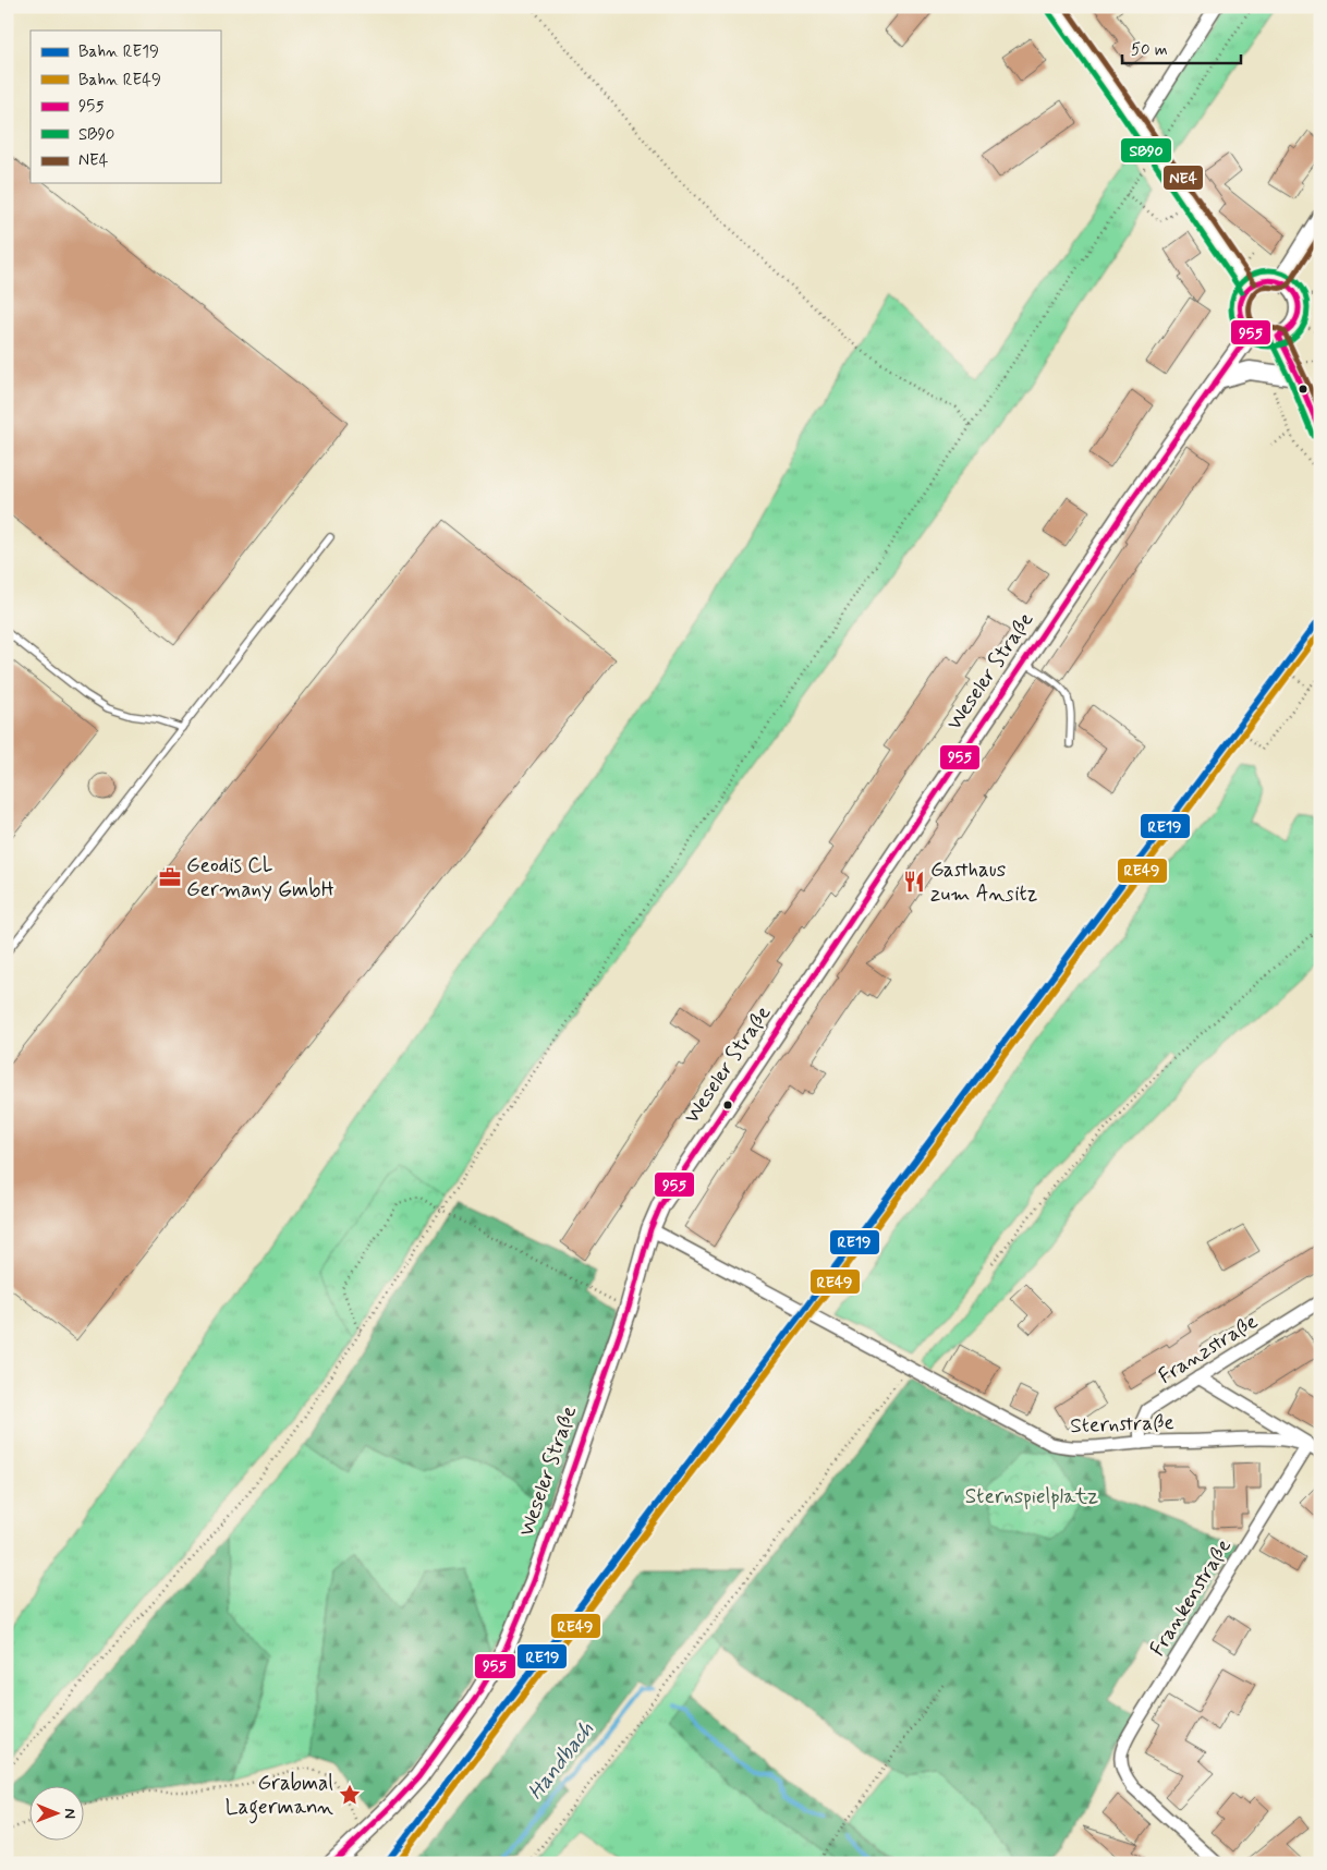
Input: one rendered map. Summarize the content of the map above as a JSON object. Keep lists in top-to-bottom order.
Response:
{
  "streets": {
    "main road": ["Weseler Straße"],
    "street": ["Franzstraße", "Sternstraße", "Frankenstraße"]
  },
  "crossings": [
    ["Weseler Straße", "Sternstraße"],
    ["Franzstraße", "Sternstraße"],
    ["Sternstraße", "Frankenstraße"]
  ],
  "water": ["Handbach"],
  "parks": ["Sternspielplatz"],
  "places": {
    "office": ["Geodis CL Germany GmbH"],
    "restaurant": ["Gasthaus zum Ansitz"],
    "place": ["Grabmal Lagermann"]
  },
  "lines": [
    "transit line NE4",
    "transit line SB90",
    "transit line 955",
    "rail line RE19",
    "rail line RE49"
  ],
  "legend": [
    "Bahn RE19",
    "Bahn RE49",
    "955",
    "SB90",
    "NE4"
  ],
  "scale_bar": "50 m",
  "north": "right"
}
